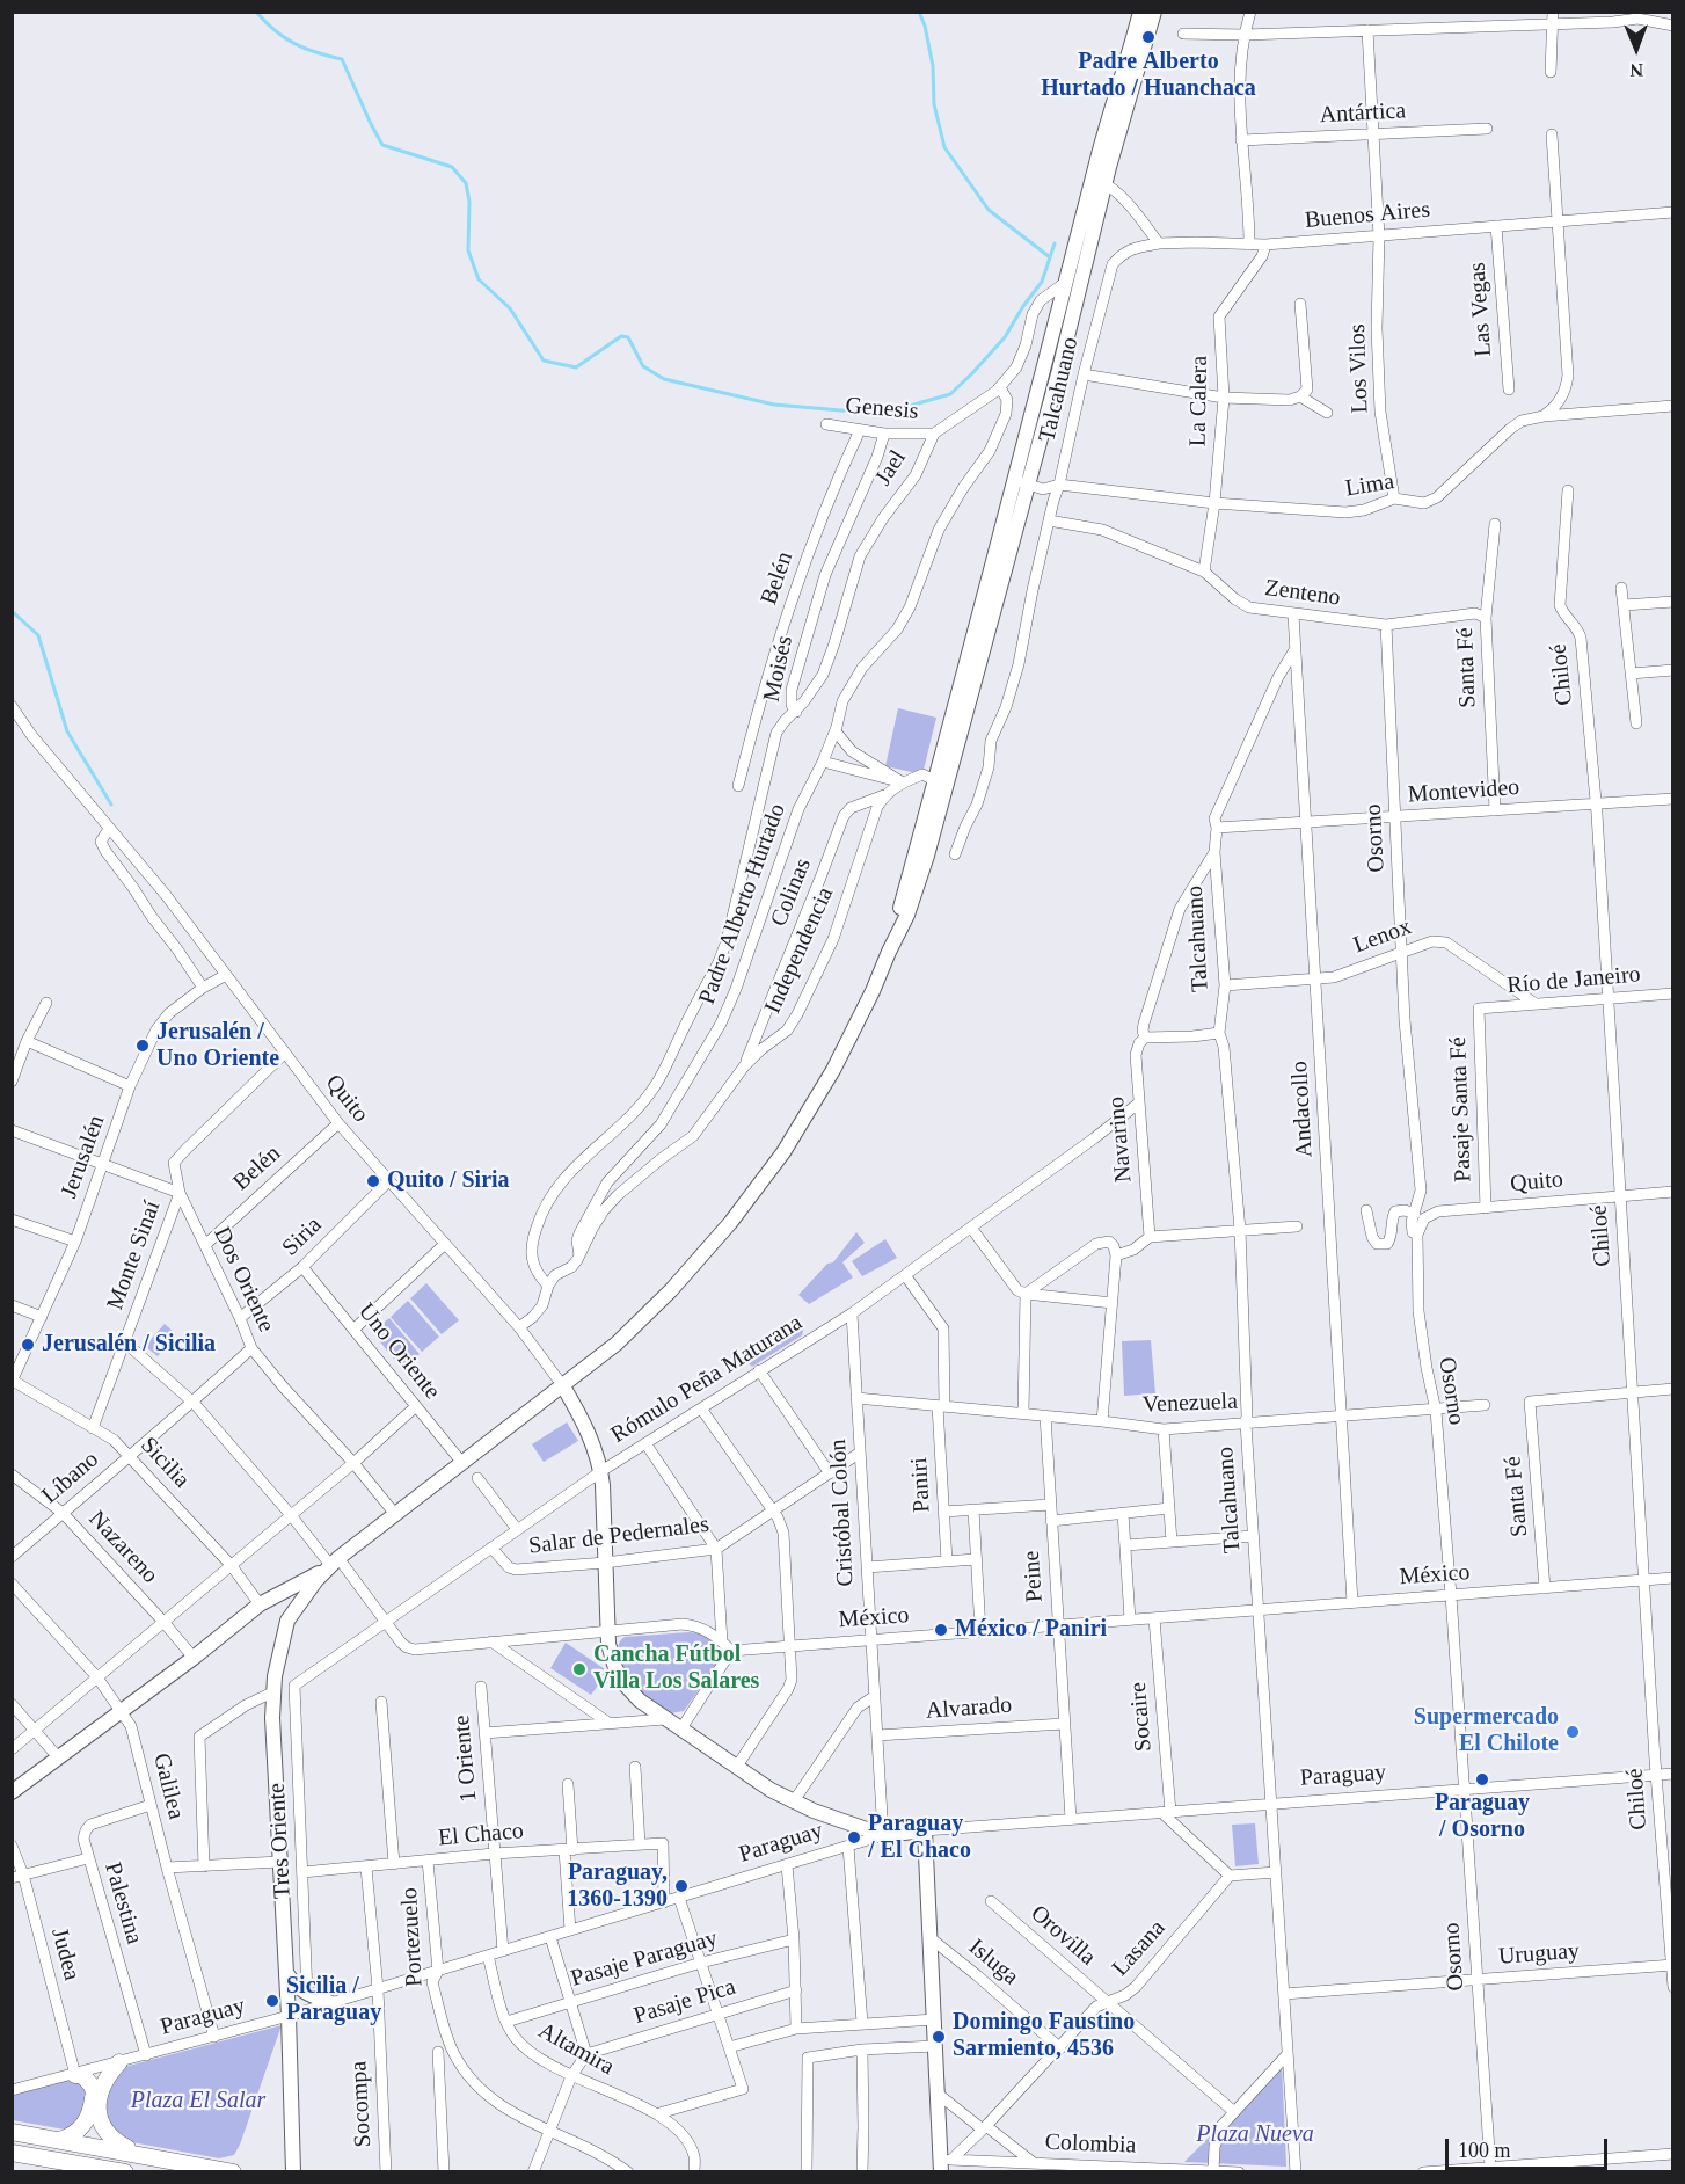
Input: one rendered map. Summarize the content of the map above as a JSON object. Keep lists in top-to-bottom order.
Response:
{
  "streets": {
    "main road": ["Paraguay"],
    "street": [
      "Antártica",
      "Buenos Aires",
      "Las Vegas",
      "Los Vilos",
      "Talcahuano",
      "La Calera",
      "Genesis",
      "Jael",
      "Lima",
      "Belén",
      "Zenteno",
      "Santa Fé",
      "Moisés",
      "Chiloé",
      "Montevideo",
      "Osorno",
      "Colinas",
      "Padre Alberto Hurtado",
      "Lenox",
      "Independencia",
      "Río de Janeiro",
      "Quito",
      "Andacollo",
      "Pasaje Santa Fé",
      "Navarino",
      "Jerusalén",
      "Siria",
      "Monte Sinaí",
      "Dos Oriente",
      "Uno Oriente",
      "Rómulo Peña Maturana",
      "Venezuela",
      "Sicilia",
      "Líbano",
      "Paniri",
      "Cristóbal Colón",
      "Salar de Pedernales",
      "Nazareno",
      "México",
      "Peine",
      "Alvarado",
      "Socaire",
      "1 Oriente",
      "Galilea",
      "El Chaco",
      "Tres Oriente",
      "Palestina",
      "Orovilla",
      "Portezuelo",
      "Lasana",
      "Judea",
      "Uruguay",
      "Pasaje Paraguay",
      "Isluga",
      "Pasaje Pica",
      "Altamira",
      "Socompa",
      "Colombia"
    ]
  },
  "crossings": [
    ["Antártica", "Los Vilos"],
    ["Buenos Aires", "Las Vegas"],
    ["Buenos Aires", "Los Vilos"],
    ["Buenos Aires", "Talcahuano"],
    ["Buenos Aires", "La Calera"],
    ["Los Vilos", "Lima"],
    ["Talcahuano", "Lima"],
    ["Talcahuano", "Zenteno"],
    ["Talcahuano", "Montevideo"],
    ["Talcahuano", "Lenox"],
    ["Talcahuano", "Navarino"],
    ["Talcahuano", "Venezuela"],
    ["Talcahuano", "México"],
    ["Talcahuano", "Paraguay"],
    ["Talcahuano", "Uruguay"],
    ["La Calera", "Lima"],
    ["La Calera", "Zenteno"],
    ["Genesis", "Jael"],
    ["Genesis", "Belén"],
    ["Genesis", "Moisés"],
    ["Jael", "Moisés"],
    ["Belén", "Quito"],
    ["Belén", "Dos Oriente"],
    ["Zenteno", "Santa Fé"],
    ["Zenteno", "Osorno"],
    ["Zenteno", "Andacollo"],
    ["Santa Fé", "Chiloé"],
    ["Santa Fé", "Montevideo"],
    ["Santa Fé", "México"],
    ["Moisés", "Independencia"],
    ["Chiloé", "Montevideo"],
    ["Chiloé", "Río de Janeiro"],
    ["Chiloé", "Quito"],
    ["Chiloé", "México"],
    ["Chiloé", "Paraguay"],
    ["Chiloé", "Uruguay"],
    ["Montevideo", "Osorno"],
    ["Montevideo", "Andacollo"],
    ["Osorno", "Lenox"],
    ["Osorno", "Quito"],
    ["Osorno", "Venezuela"],
    ["Osorno", "México"],
    ["Osorno", "Paraguay"],
    ["Osorno", "Uruguay"],
    ["Colinas", "Independencia"],
    ["Padre Alberto Hurtado", "Independencia"],
    ["Lenox", "Río de Janeiro"],
    ["Lenox", "Andacollo"],
    ["Independencia", "Quito"],
    ["Río de Janeiro", "Pasaje Santa Fé"],
    ["Quito", "Pasaje Santa Fé"],
    ["Quito", "Jerusalén"],
    ["Quito", "Siria"],
    ["Quito", "Monte Sinaí"],
    ["Andacollo", "Venezuela"],
    ["Andacollo", "México"],
    ["Navarino", "Rómulo Peña Maturana"],
    ["Jerusalén", "Sicilia"],
    ["Siria", "Dos Oriente"],
    ["Siria", "Uno Oriente"],
    ["Monte Sinaí", "Dos Oriente"],
    ["Monte Sinaí", "Sicilia"],
    ["Dos Oriente", "Líbano"],
    ["Rómulo Peña Maturana", "Paniri"],
    ["Rómulo Peña Maturana", "Cristóbal Colón"],
    ["Rómulo Peña Maturana", "Salar de Pedernales"],
    ["Rómulo Peña Maturana", "Tres Oriente"],
    ["Venezuela", "Paniri"],
    ["Venezuela", "Cristóbal Colón"],
    ["Venezuela", "Peine"],
    ["Sicilia", "Líbano"],
    ["Líbano", "Nazareno"],
    ["Cristóbal Colón", "Salar de Pedernales"],
    ["Cristóbal Colón", "México"],
    ["Cristóbal Colón", "Alvarado"],
    ["Cristóbal Colón", "Paraguay"],
    ["México", "Peine"],
    ["México", "Socaire"],
    ["Peine", "Alvarado"],
    ["Peine", "Paraguay"],
    ["Socaire", "Paraguay"],
    ["1 Oriente", "Paraguay"],
    ["1 Oriente", "El Chaco"],
    ["Paraguay", "Galilea"],
    ["Paraguay", "El Chaco"],
    ["Paraguay", "Palestina"],
    ["Paraguay", "Portezuelo"],
    ["Paraguay", "Judea"],
    ["Paraguay", "Altamira"],
    ["Paraguay", "Socompa"],
    ["Galilea", "Palestina"],
    ["El Chaco", "Tres Oriente"],
    ["El Chaco", "Portezuelo"],
    ["El Chaco", "Socompa"],
    ["Orovilla", "Lasana"],
    ["Lasana", "Isluga"],
    ["Lasana", "Colombia"],
    ["Pasaje Paraguay", "Altamira"]
  ],
  "parks": ["Plaza El Salar", "Plaza Nueva"],
  "places": [
    "Padre Alberto Hurtado / Huanchaca",
    "Jerusalén / Uno Oriente",
    "Quito / Siria",
    "Jerusalén / Sicilia",
    "México / Paniri",
    "Cancha Fútbol Villa Los Salares",
    "Supermercado El Chilote",
    "Paraguay / Osorno",
    "Paraguay / El Chaco",
    "Paraguay, 1360-1390",
    "Sicilia / Paraguay",
    "Domingo Faustino Sarmiento, 4536"
  ],
  "scale_bar": "100 m",
  "north": "bottom"
}
